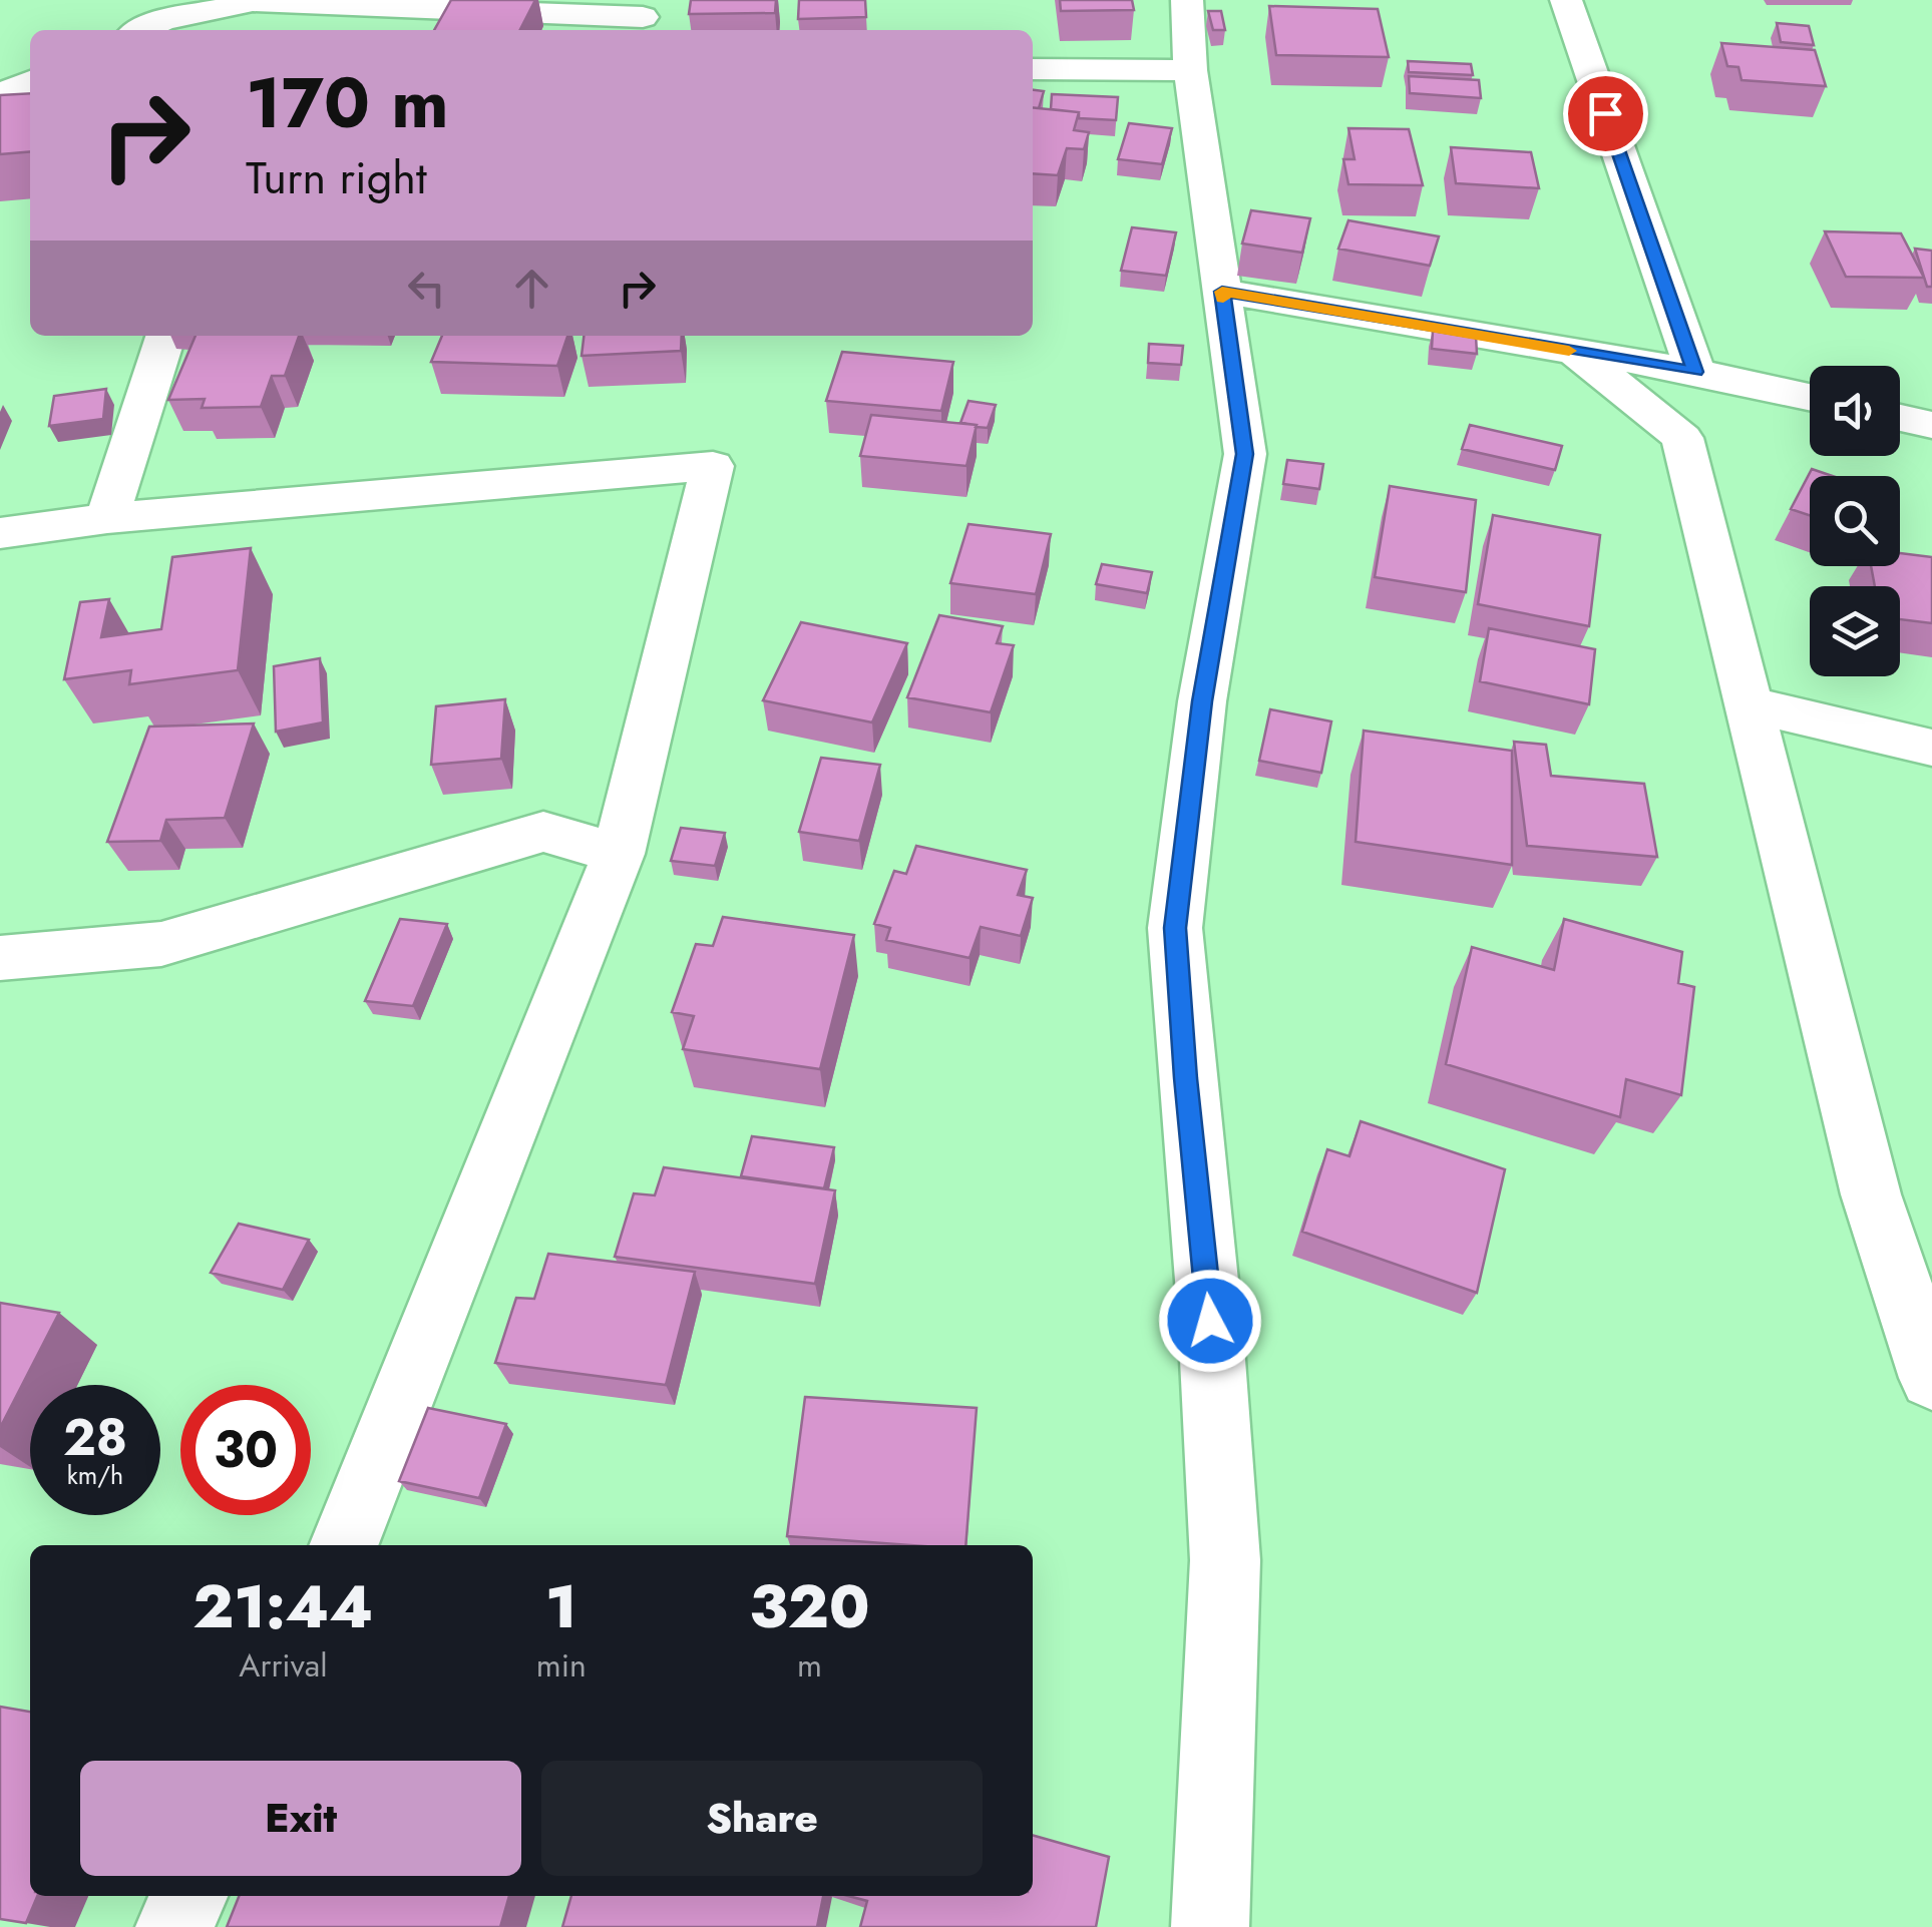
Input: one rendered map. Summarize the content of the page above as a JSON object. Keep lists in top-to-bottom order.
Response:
{
  "page": {
    "turn": ["170 m", "Turn right"],
    "speed": "28 km/h",
    "limit": "30",
    "eta": [
      "21:44",
      "Arrival",
      "1",
      "min",
      "320",
      "m"
    ],
    "buttons": ["Exit", "Share"]
  }
}
